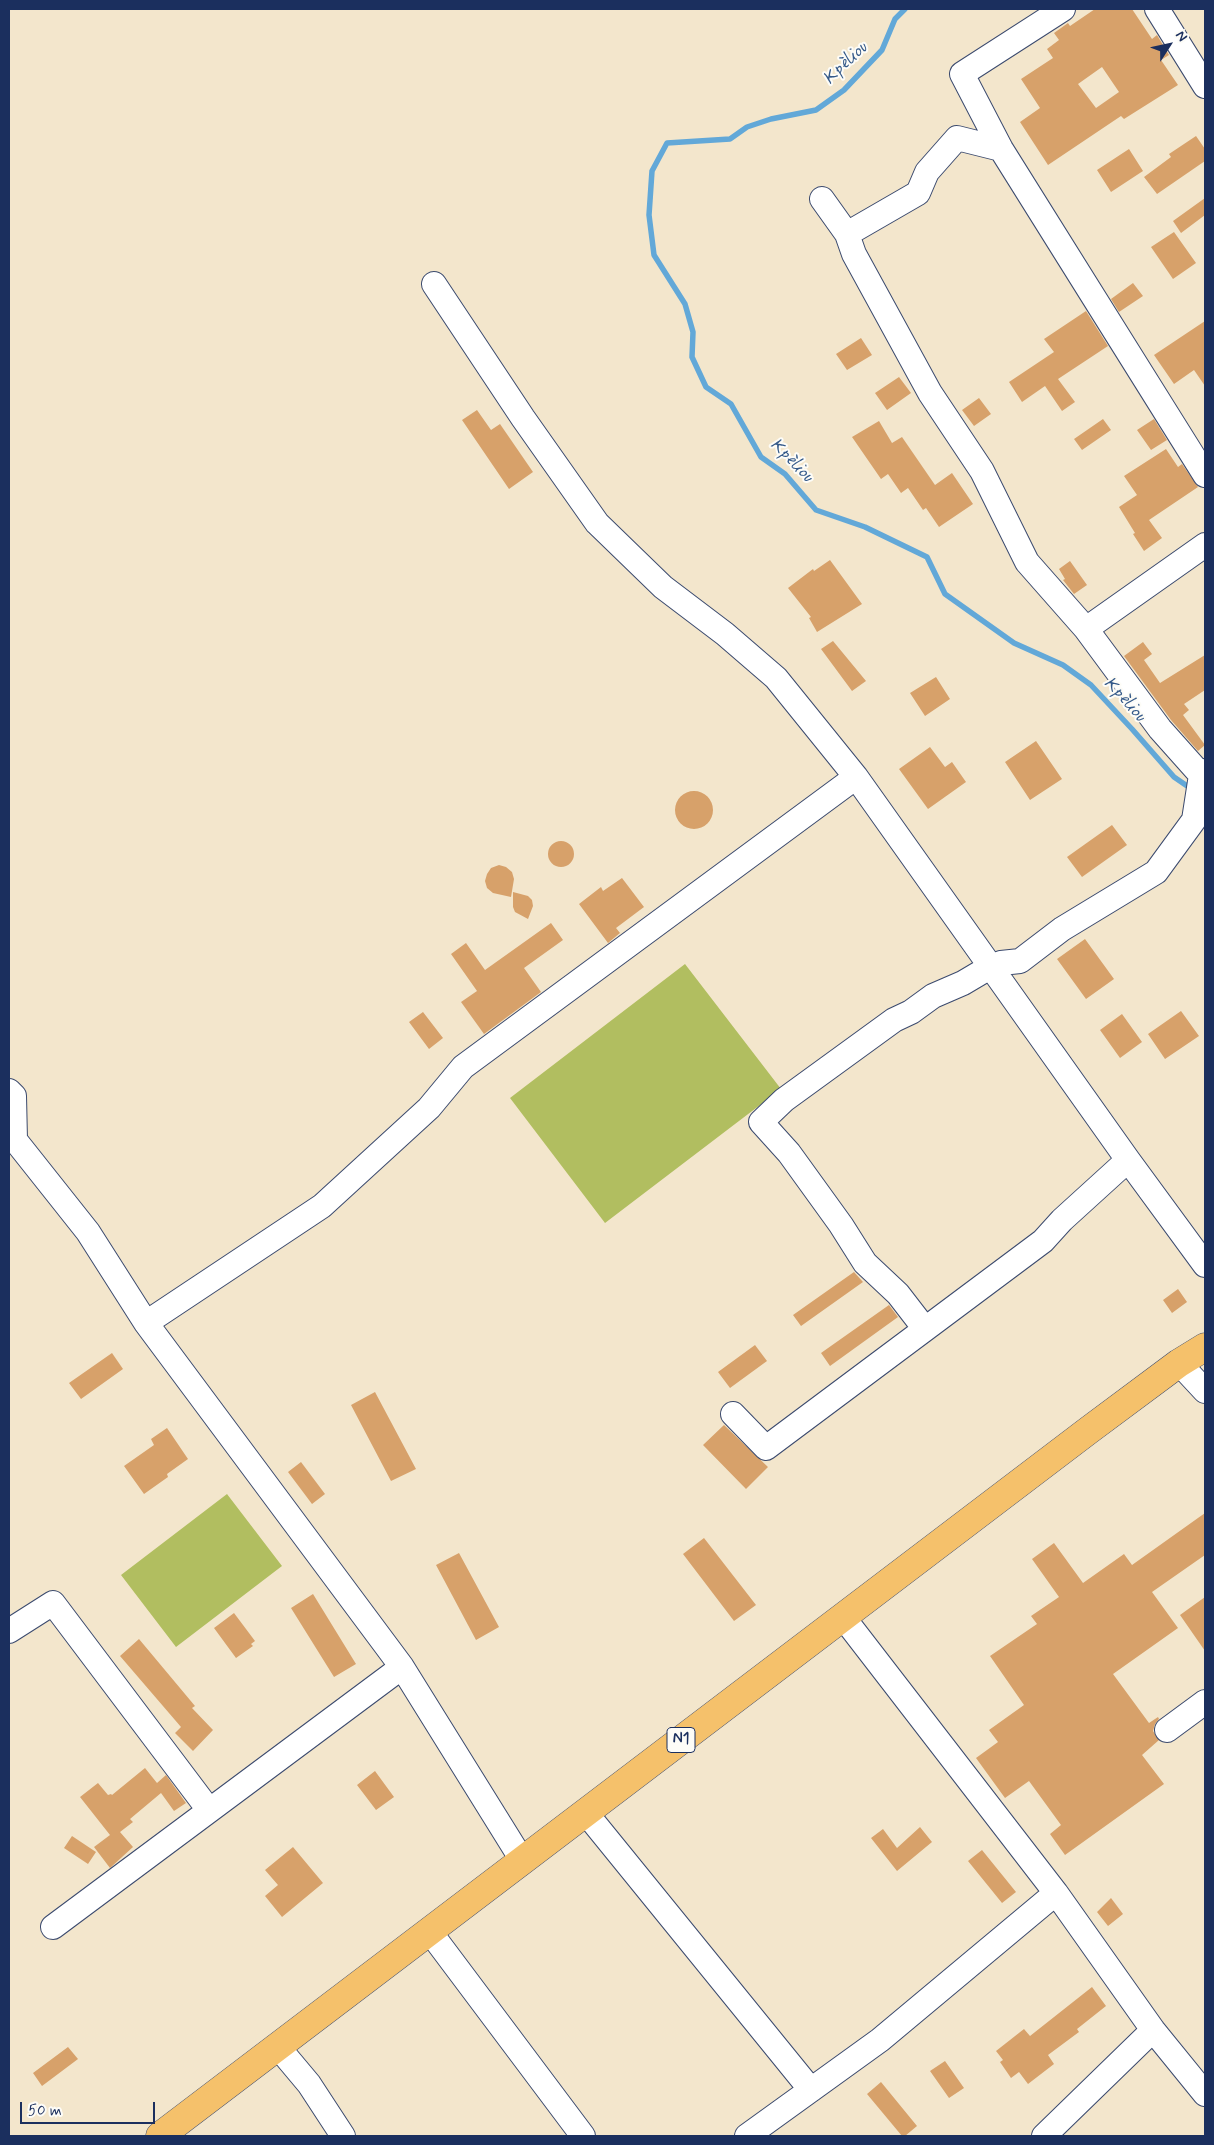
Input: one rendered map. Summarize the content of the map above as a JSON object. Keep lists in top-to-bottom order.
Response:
{
  "streets": {
    "highway": ["N1"]
  },
  "water": ["Kpèliou"],
  "scale_bar": "50 m",
  "north": "top right"
}
